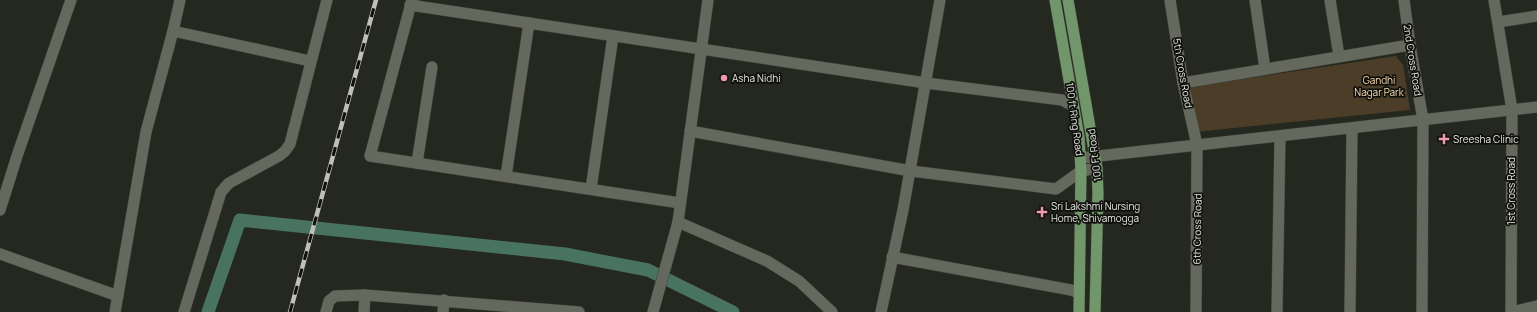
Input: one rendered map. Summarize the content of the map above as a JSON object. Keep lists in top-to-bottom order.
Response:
{
  "streets": {
    "main road": ["100 ft Ring Road", "100 Ft Road"],
    "street": [
      "2nd Cross Road",
      "5th Cross Road",
      "1st Cross Road",
      "6th Cross Road"
    ]
  },
  "crossings": [
    ["5th Cross Road", "6th Cross Road"]
  ],
  "parks": ["Gandhi Nagar Park"],
  "places": {
    "other": ["Asha Nidhi"],
    "health": ["Sreesha Clinic", "Sri Lakshmi Nursing Home, Shivamogga"]
  }
}
